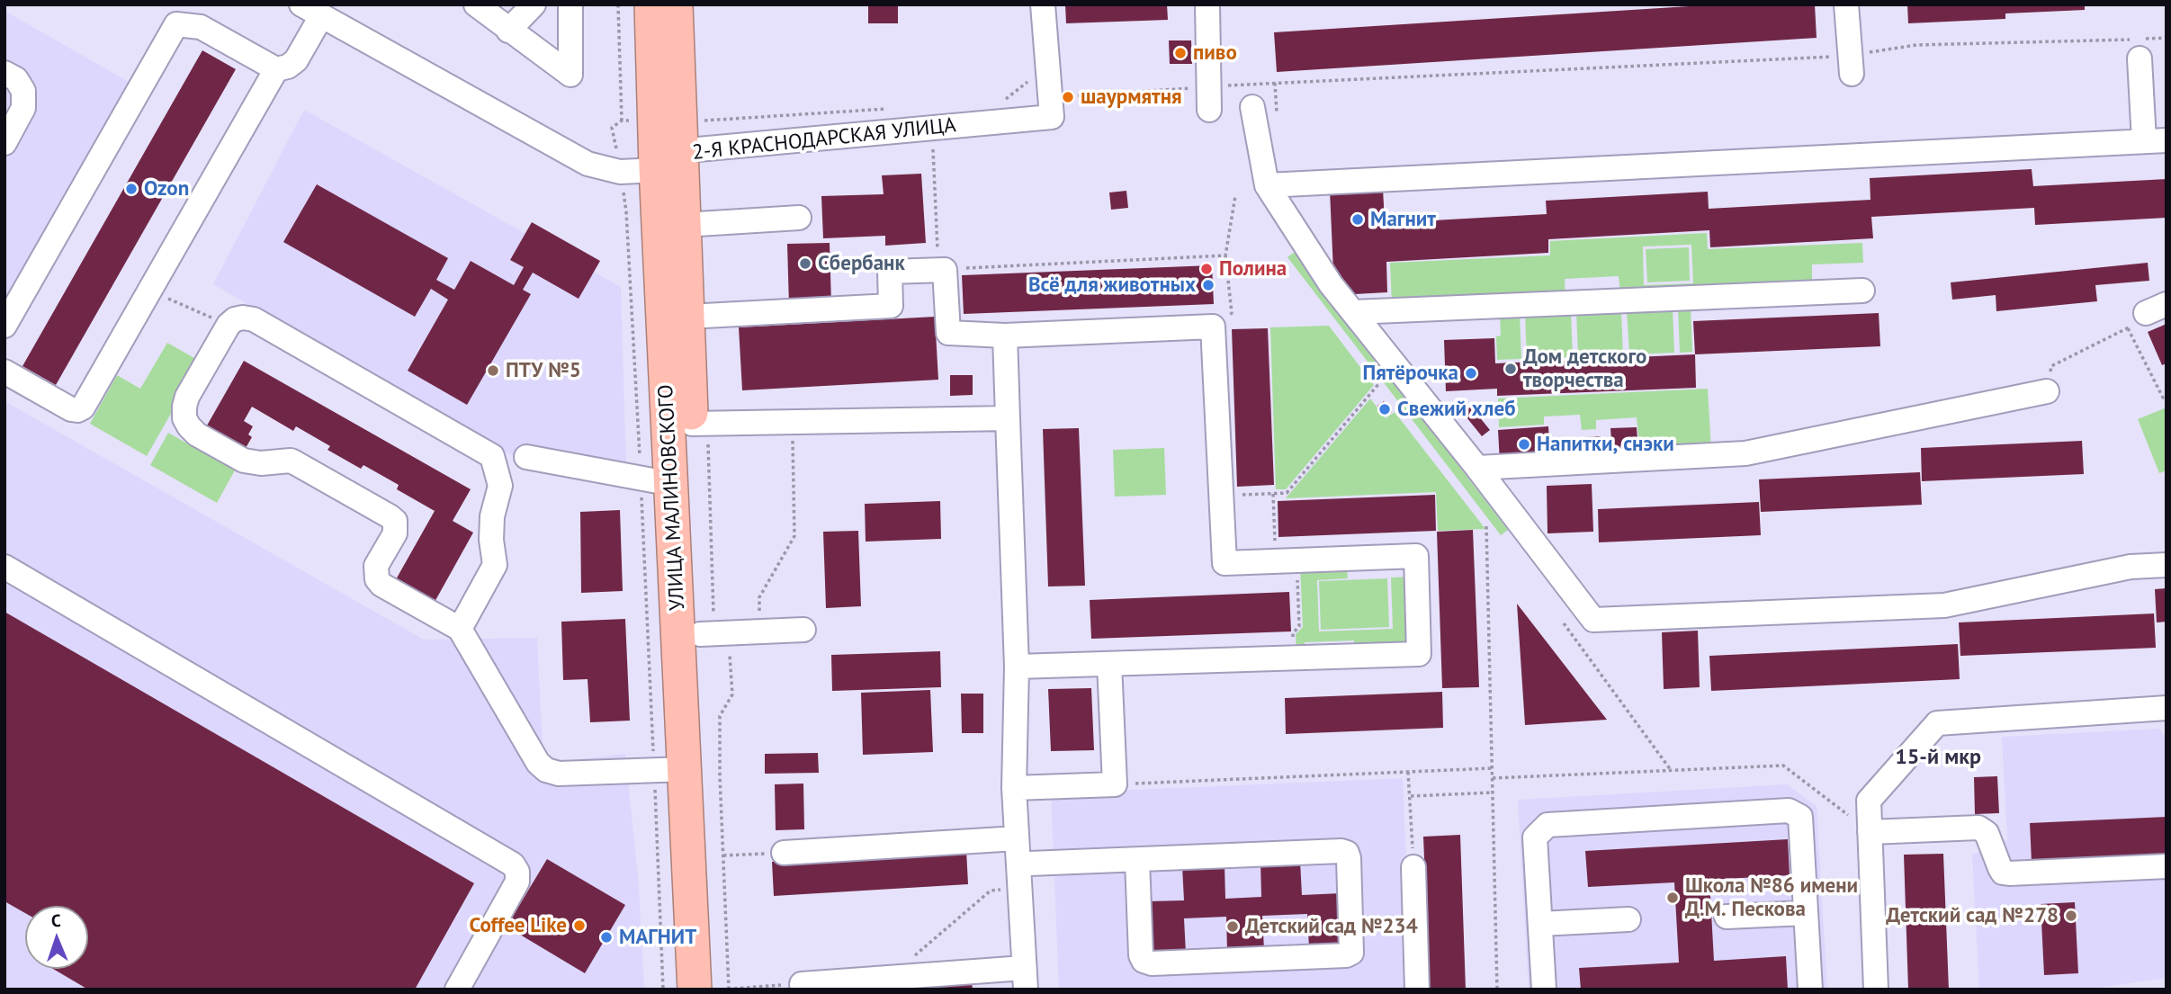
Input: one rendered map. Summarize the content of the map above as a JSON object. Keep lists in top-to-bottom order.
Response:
{
  "streets": {
    "highway": ["УЛИЦА МАЛИНОВСКОГО"],
    "street": ["2-Я КРАСНОДАРСКАЯ УЛИЦА"]
  },
  "crossings": [
    ["2-Я КРАСНОДАРСКАЯ УЛИЦА", "УЛИЦА МАЛИНОВСКОГО"]
  ],
  "districts": ["15-й мкр"],
  "places": [
    "пиво",
    "шаурмятня",
    "Ozon",
    "Магнит",
    "Сбербанк",
    "Полина",
    "Всё для животных",
    "Дом детского творчества",
    "ПТУ №5",
    "Пятёрочка",
    "Свежий хлеб",
    "Напитки, снэки",
    "Школа №86 имени Д.М. Пескова",
    "Детский сад №278",
    "Coffee Like",
    "Детский сад №234",
    "МАГНИТ"
  ],
  "north": "top"
}
